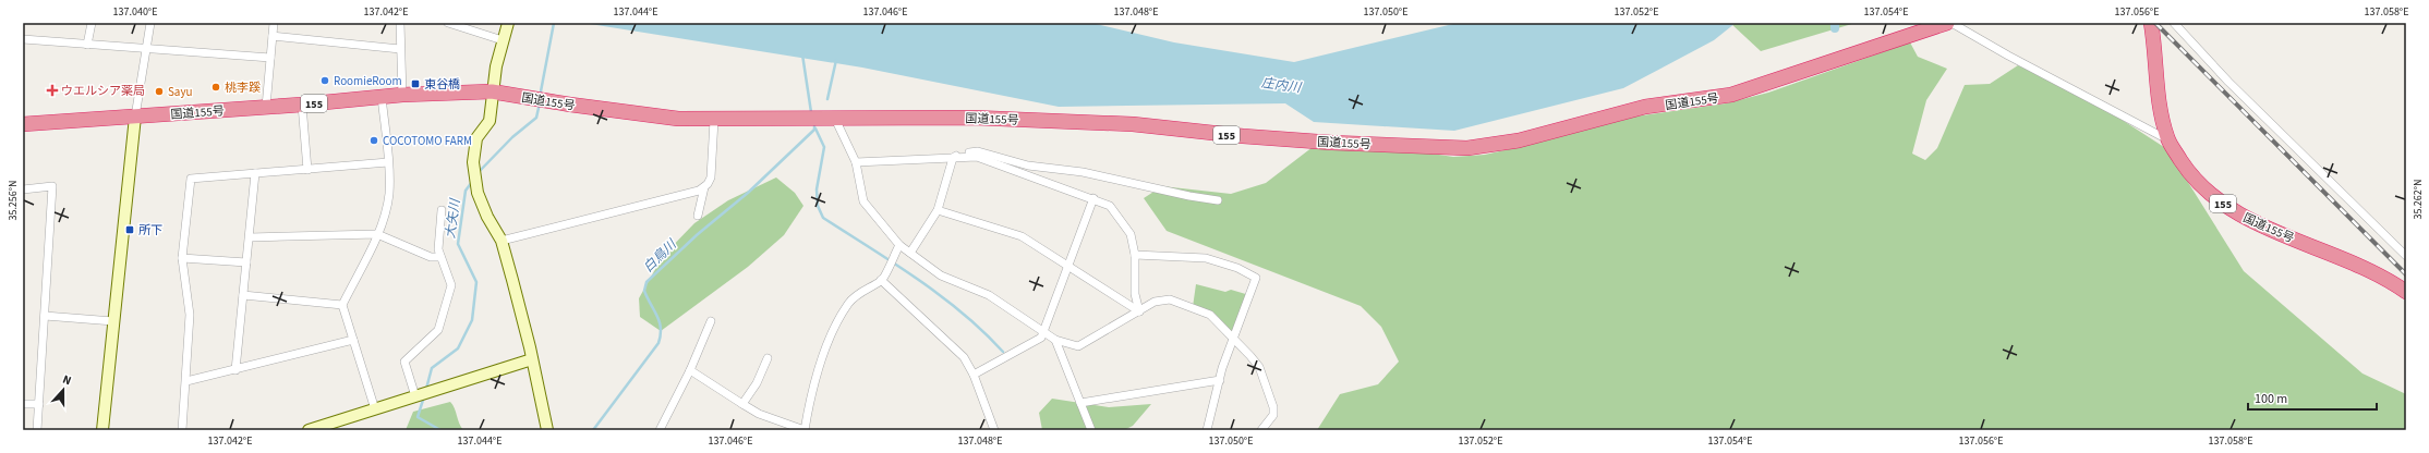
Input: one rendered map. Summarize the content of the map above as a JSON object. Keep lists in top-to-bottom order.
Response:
{
  "streets": {
    "highway": ["国道155号", "155"]
  },
  "water": ["庄内川", "大矢川", "白鳥川"],
  "places": {
    "other": [
      "RoomieRoom",
      "桃李蹊",
      "Sayu",
      "COCOTOMO FARM"
    ],
    "transit": ["東谷橋", "所下"],
    "health": ["ウエルシア薬局"]
  },
  "scale_bar": "100 m",
  "north": "top",
  "coordinates": [
    "137.040°E",
    "137.042°E",
    "137.044°E",
    "137.046°E",
    "137.048°E",
    "137.050°E",
    "137.052°E",
    "137.054°E",
    "137.056°E",
    "137.058°E",
    "35.262°N",
    "35.256°N"
  ]
}
